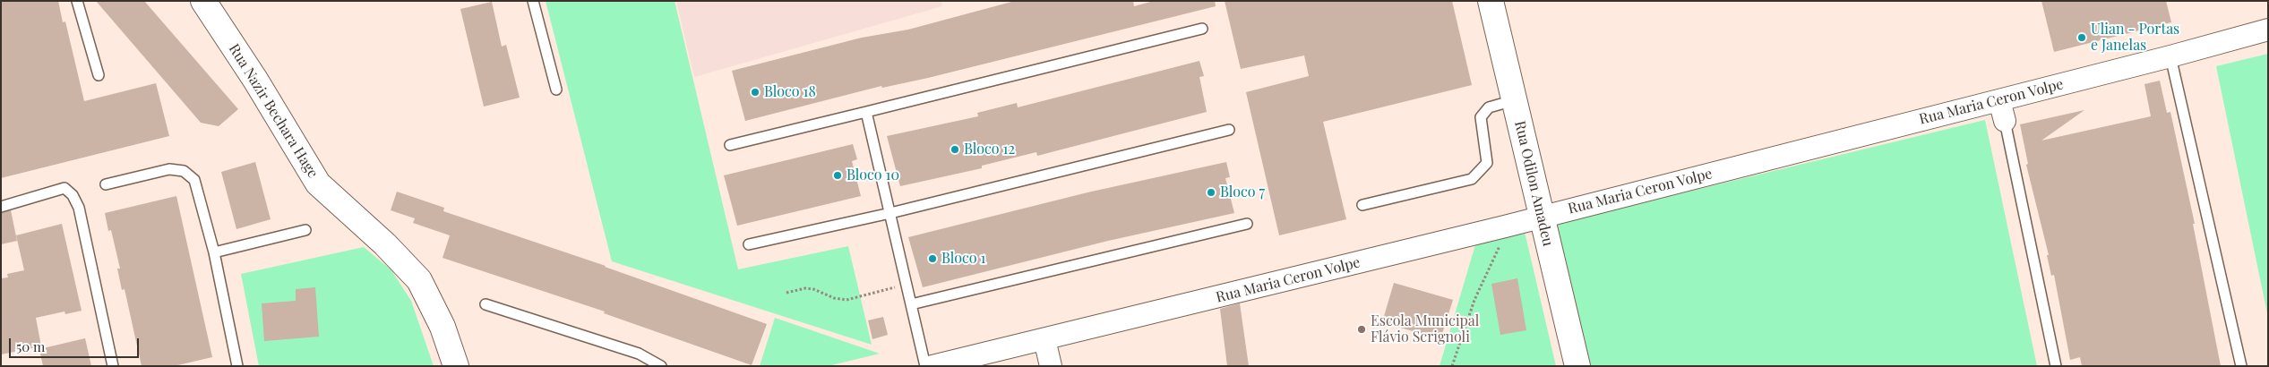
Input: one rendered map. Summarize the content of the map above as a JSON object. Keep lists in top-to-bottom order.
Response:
{
  "streets": {
    "street": ["Rua Maria Ceron Volpe", "Rua Nazir Bechara Hage", "Rua Odilon Amadeu"]
  },
  "crossings": [
    ["Rua Maria Ceron Volpe", "Rua Odilon Amadeu"]
  ],
  "places": [
    "Ulian - Portas e Janelas",
    "Bloco 18",
    "Bloco 12",
    "Bloco 10",
    "Bloco 7",
    "Bloco 1",
    "Escola Municipal Flávio Scrignoli"
  ],
  "scale_bar": "50 m"
}
